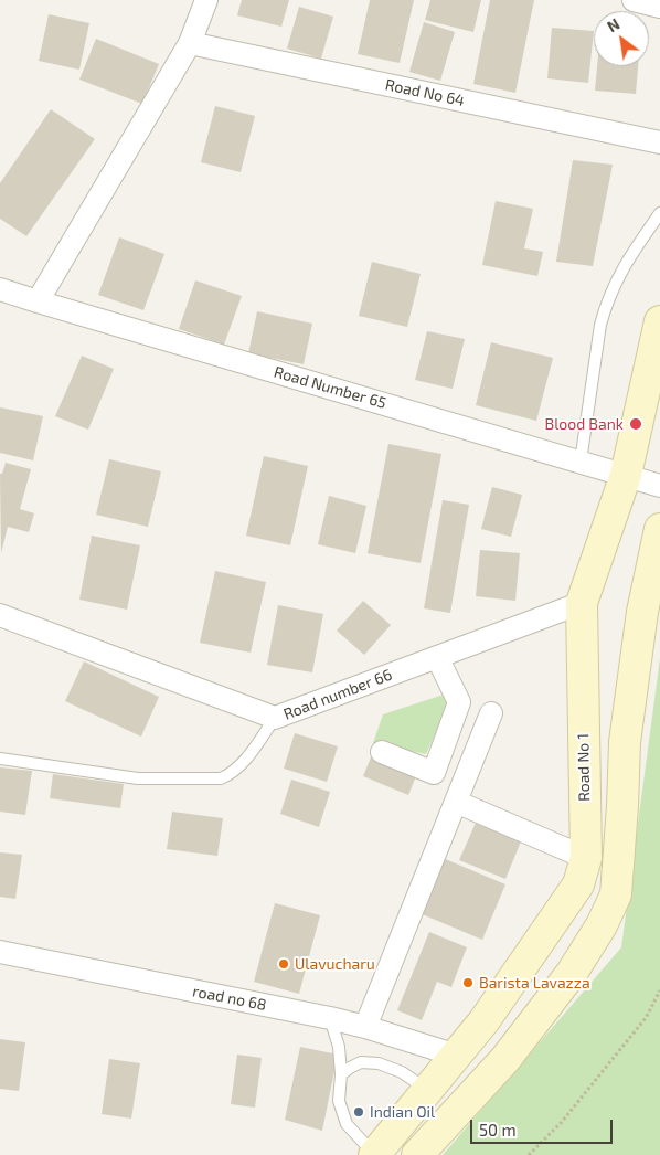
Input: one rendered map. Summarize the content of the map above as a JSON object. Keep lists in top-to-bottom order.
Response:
{
  "streets": {
    "main road": ["Road No 1"],
    "street": [
      "Road No 64",
      "Road Number 65",
      "Road number 66",
      "road no 68"
    ]
  },
  "crossings": [
    ["Road Number 65", "Road No 1"],
    ["Road number 66", "Road No 1"],
    ["Road No 1", "road no 68"]
  ],
  "places": [
    "Blood Bank",
    "Ulavucharu",
    "Barista Lavazza",
    "Indian Oil"
  ],
  "scale_bar": "50 m",
  "north": "top left"
}
